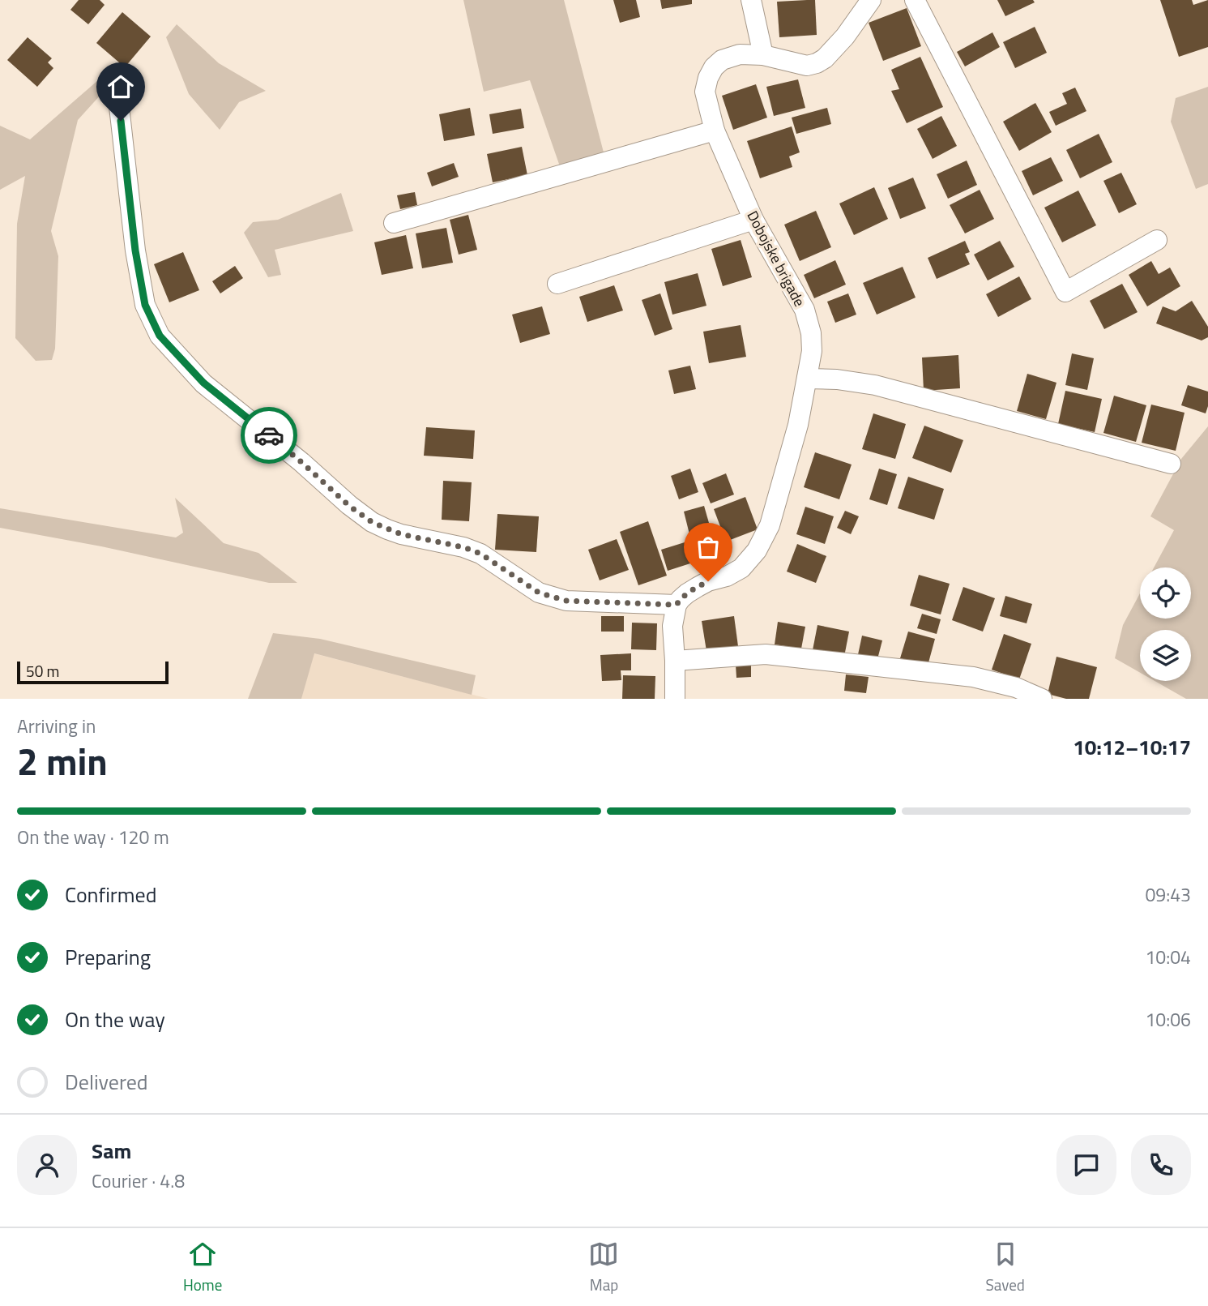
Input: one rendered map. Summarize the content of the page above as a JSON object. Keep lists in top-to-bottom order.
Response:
{
  "streets": {
    "street": ["Dobojske brigade"]
  },
  "scale_bar": "50 m",
  "page": {
    "scale": "50 m",
    "heading": ["2 min", "Arriving in", "10:12–10:17"],
    "panel": ["Sam", "Courier · 4.8"],
    "bar": "On the way · 120 m",
    "list": [
      ["Confirmed", "09:43"],
      ["Preparing", "10:04"],
      ["On the way", "10:06"],
      "Delivered"
    ],
    "tabs": ["Home", "Map", "Saved"]
  }
}
